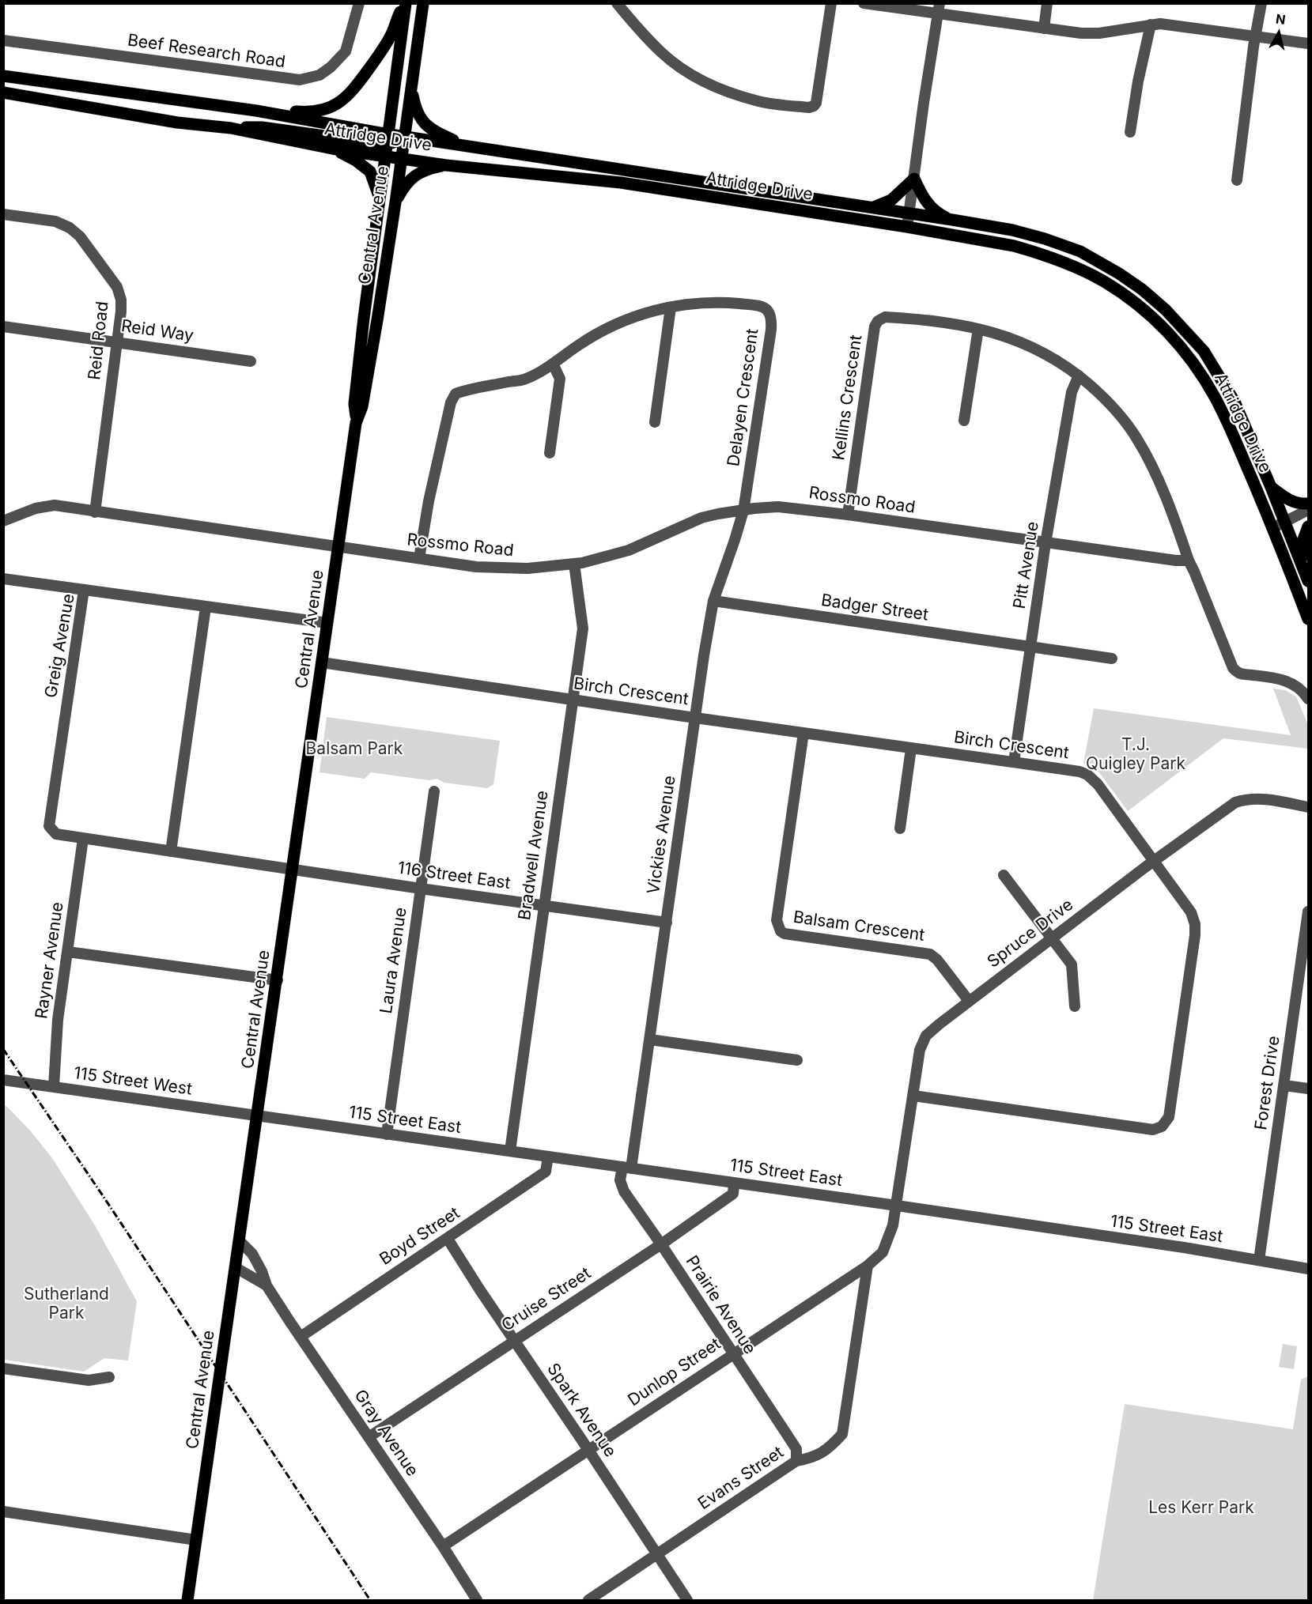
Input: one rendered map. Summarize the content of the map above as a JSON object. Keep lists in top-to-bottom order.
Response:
{
  "streets": {
    "main road": ["Attridge Drive", "Central Avenue"],
    "street": [
      "Beef Research Road",
      "Reid Way",
      "Reid Road",
      "Delayen Crescent",
      "Kellins Crescent",
      "Rossmo Road",
      "Pitt Avenue",
      "Badger Street",
      "Greig Avenue",
      "Birch Crescent",
      "Vickies Avenue",
      "Bradwell Avenue",
      "116 Street East",
      "Balsam Crescent",
      "Spruce Drive",
      "Rayner Avenue",
      "Laura Avenue",
      "115 Street West",
      "Forest Drive",
      "115 Street East",
      "Boyd Street",
      "Cruise Street",
      "Prairie Avenue",
      "Dunlop Street",
      "Spark Avenue",
      "Gray Avenue",
      "Evans Street"
    ]
  },
  "crossings": [
    ["Attridge Drive", "Central Avenue"],
    ["Central Avenue", "Rossmo Road"],
    ["Central Avenue", "Greig Avenue"],
    ["Central Avenue", "Birch Crescent"],
    ["Central Avenue", "116 Street East"],
    ["Central Avenue", "115 Street West"],
    ["Central Avenue", "115 Street East"],
    ["Central Avenue", "Gray Avenue"],
    ["Reid Way", "Reid Road"],
    ["Delayen Crescent", "Rossmo Road"],
    ["Delayen Crescent", "Vickies Avenue"],
    ["Kellins Crescent", "Rossmo Road"],
    ["Kellins Crescent", "Pitt Avenue"],
    ["Rossmo Road", "Pitt Avenue"],
    ["Rossmo Road", "Vickies Avenue"],
    ["Rossmo Road", "Bradwell Avenue"],
    ["Pitt Avenue", "Badger Street"],
    ["Pitt Avenue", "Birch Crescent"],
    ["Badger Street", "Vickies Avenue"],
    ["Greig Avenue", "116 Street East"],
    ["Greig Avenue", "Rayner Avenue"],
    ["Birch Crescent", "Vickies Avenue"],
    ["Birch Crescent", "Bradwell Avenue"],
    ["Birch Crescent", "Balsam Crescent"],
    ["Birch Crescent", "Spruce Drive"],
    ["Vickies Avenue", "116 Street East"],
    ["Vickies Avenue", "115 Street East"],
    ["Vickies Avenue", "Prairie Avenue"],
    ["Bradwell Avenue", "116 Street East"],
    ["Bradwell Avenue", "115 Street East"],
    ["116 Street East", "Rayner Avenue"],
    ["116 Street East", "Laura Avenue"],
    ["Balsam Crescent", "Spruce Drive"],
    ["Spruce Drive", "115 Street East"],
    ["Spruce Drive", "Dunlop Street"],
    ["Rayner Avenue", "115 Street West"],
    ["Laura Avenue", "115 Street East"],
    ["115 Street West", "115 Street East"],
    ["Forest Drive", "115 Street East"],
    ["115 Street East", "Boyd Street"],
    ["115 Street East", "Cruise Street"],
    ["115 Street East", "Prairie Avenue"],
    ["115 Street East", "Dunlop Street"],
    ["Boyd Street", "Spark Avenue"],
    ["Boyd Street", "Gray Avenue"],
    ["Cruise Street", "Prairie Avenue"],
    ["Cruise Street", "Spark Avenue"],
    ["Cruise Street", "Gray Avenue"],
    ["Prairie Avenue", "Dunlop Street"],
    ["Prairie Avenue", "Evans Street"],
    ["Dunlop Street", "Spark Avenue"],
    ["Dunlop Street", "Gray Avenue"],
    ["Dunlop Street", "Evans Street"],
    ["Spark Avenue", "Evans Street"]
  ],
  "parks": [
    "T.J. Quigley Park",
    "Balsam Park",
    "Sutherland Park",
    "Les Kerr Park"
  ],
  "north": "top"
}
